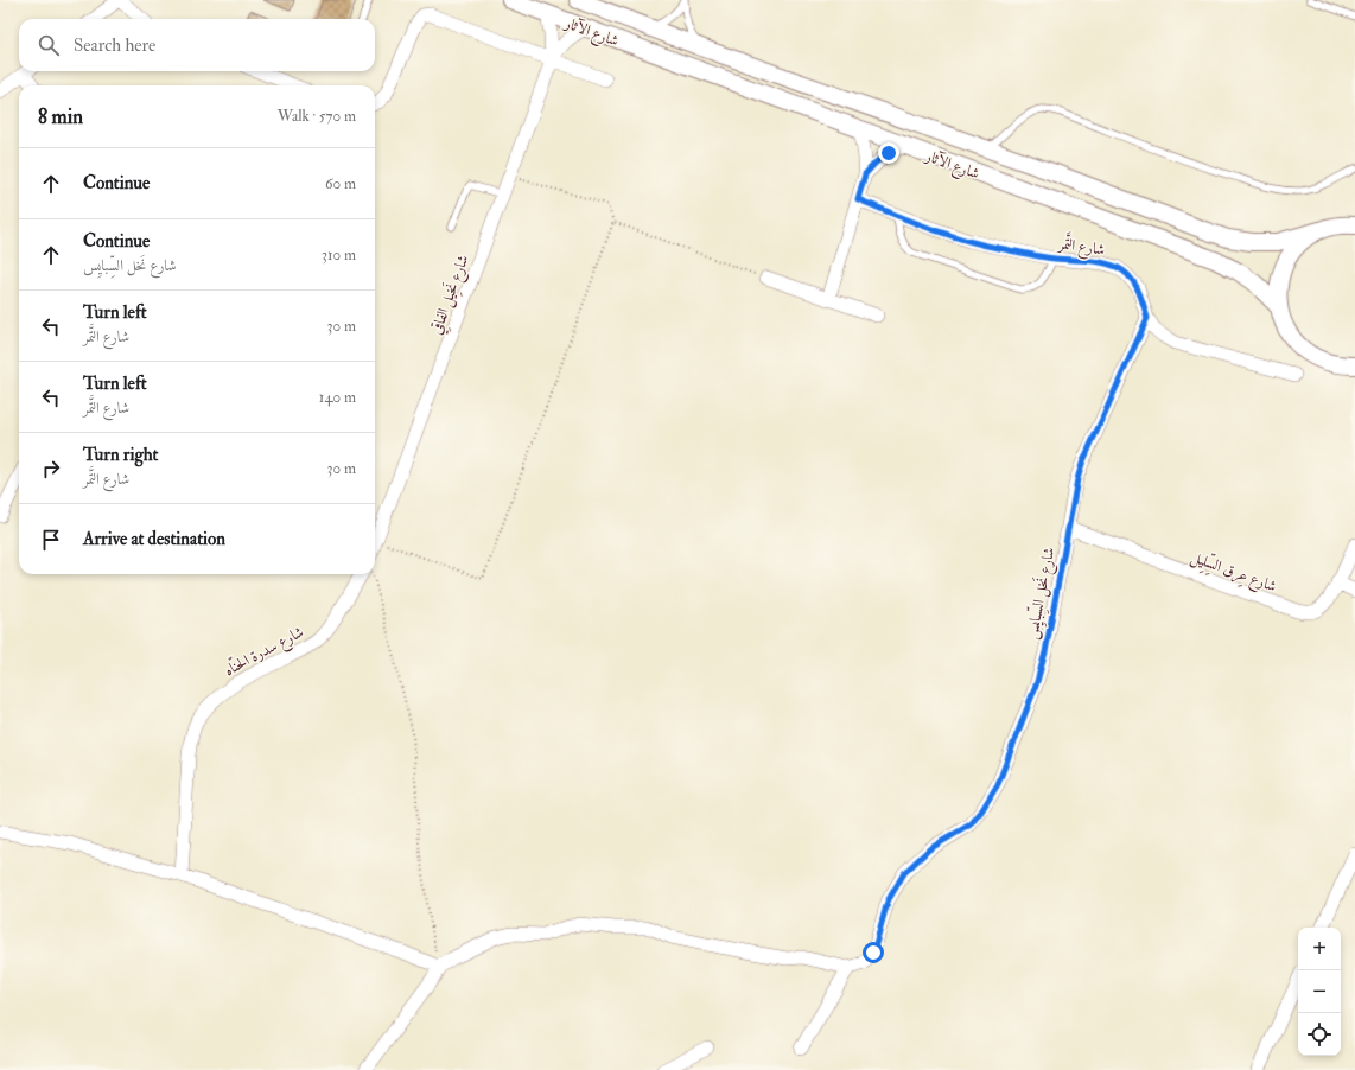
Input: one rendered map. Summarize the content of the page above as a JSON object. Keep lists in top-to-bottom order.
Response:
{
  "streets": {
    "street": [
      "شارع الآثار",
      "شارع التَّمر",
      "شارع نَخِيل الفاقِي",
      "شارع عِرق السِّلِيل",
      "شارع نَخل السِّبايِس",
      "شارع سدرة الحنّاه"
    ]
  },
  "crossings": [
    ["شارع الآثار", "شارع نَخِيل الفاقِي"],
    ["شارع التَّمر", "شارع نَخل السِّبايِس"],
    ["شارع نَخِيل الفاقِي", "شارع سدرة الحنّاه"],
    ["شارع عِرق السِّلِيل", "شارع نَخل السِّبايِس"]
  ],
  "page": {
    "search": "Search here",
    "heading": ["8 min", "Walk · 570 m"],
    "list": [
      ["Continue", "60 m"],
      ["Continue", "شارع نَخل السِّبايِس", "310 m"],
      ["Turn left", "شارع التَّمر", "30 m"],
      ["Turn left", "شارع التَّمر", "140 m"],
      ["Turn right", "شارع التَّمر", "30 m"],
      "Arrive at destination"
    ],
    "map_buttons": ["+", "−"]
  }
}
